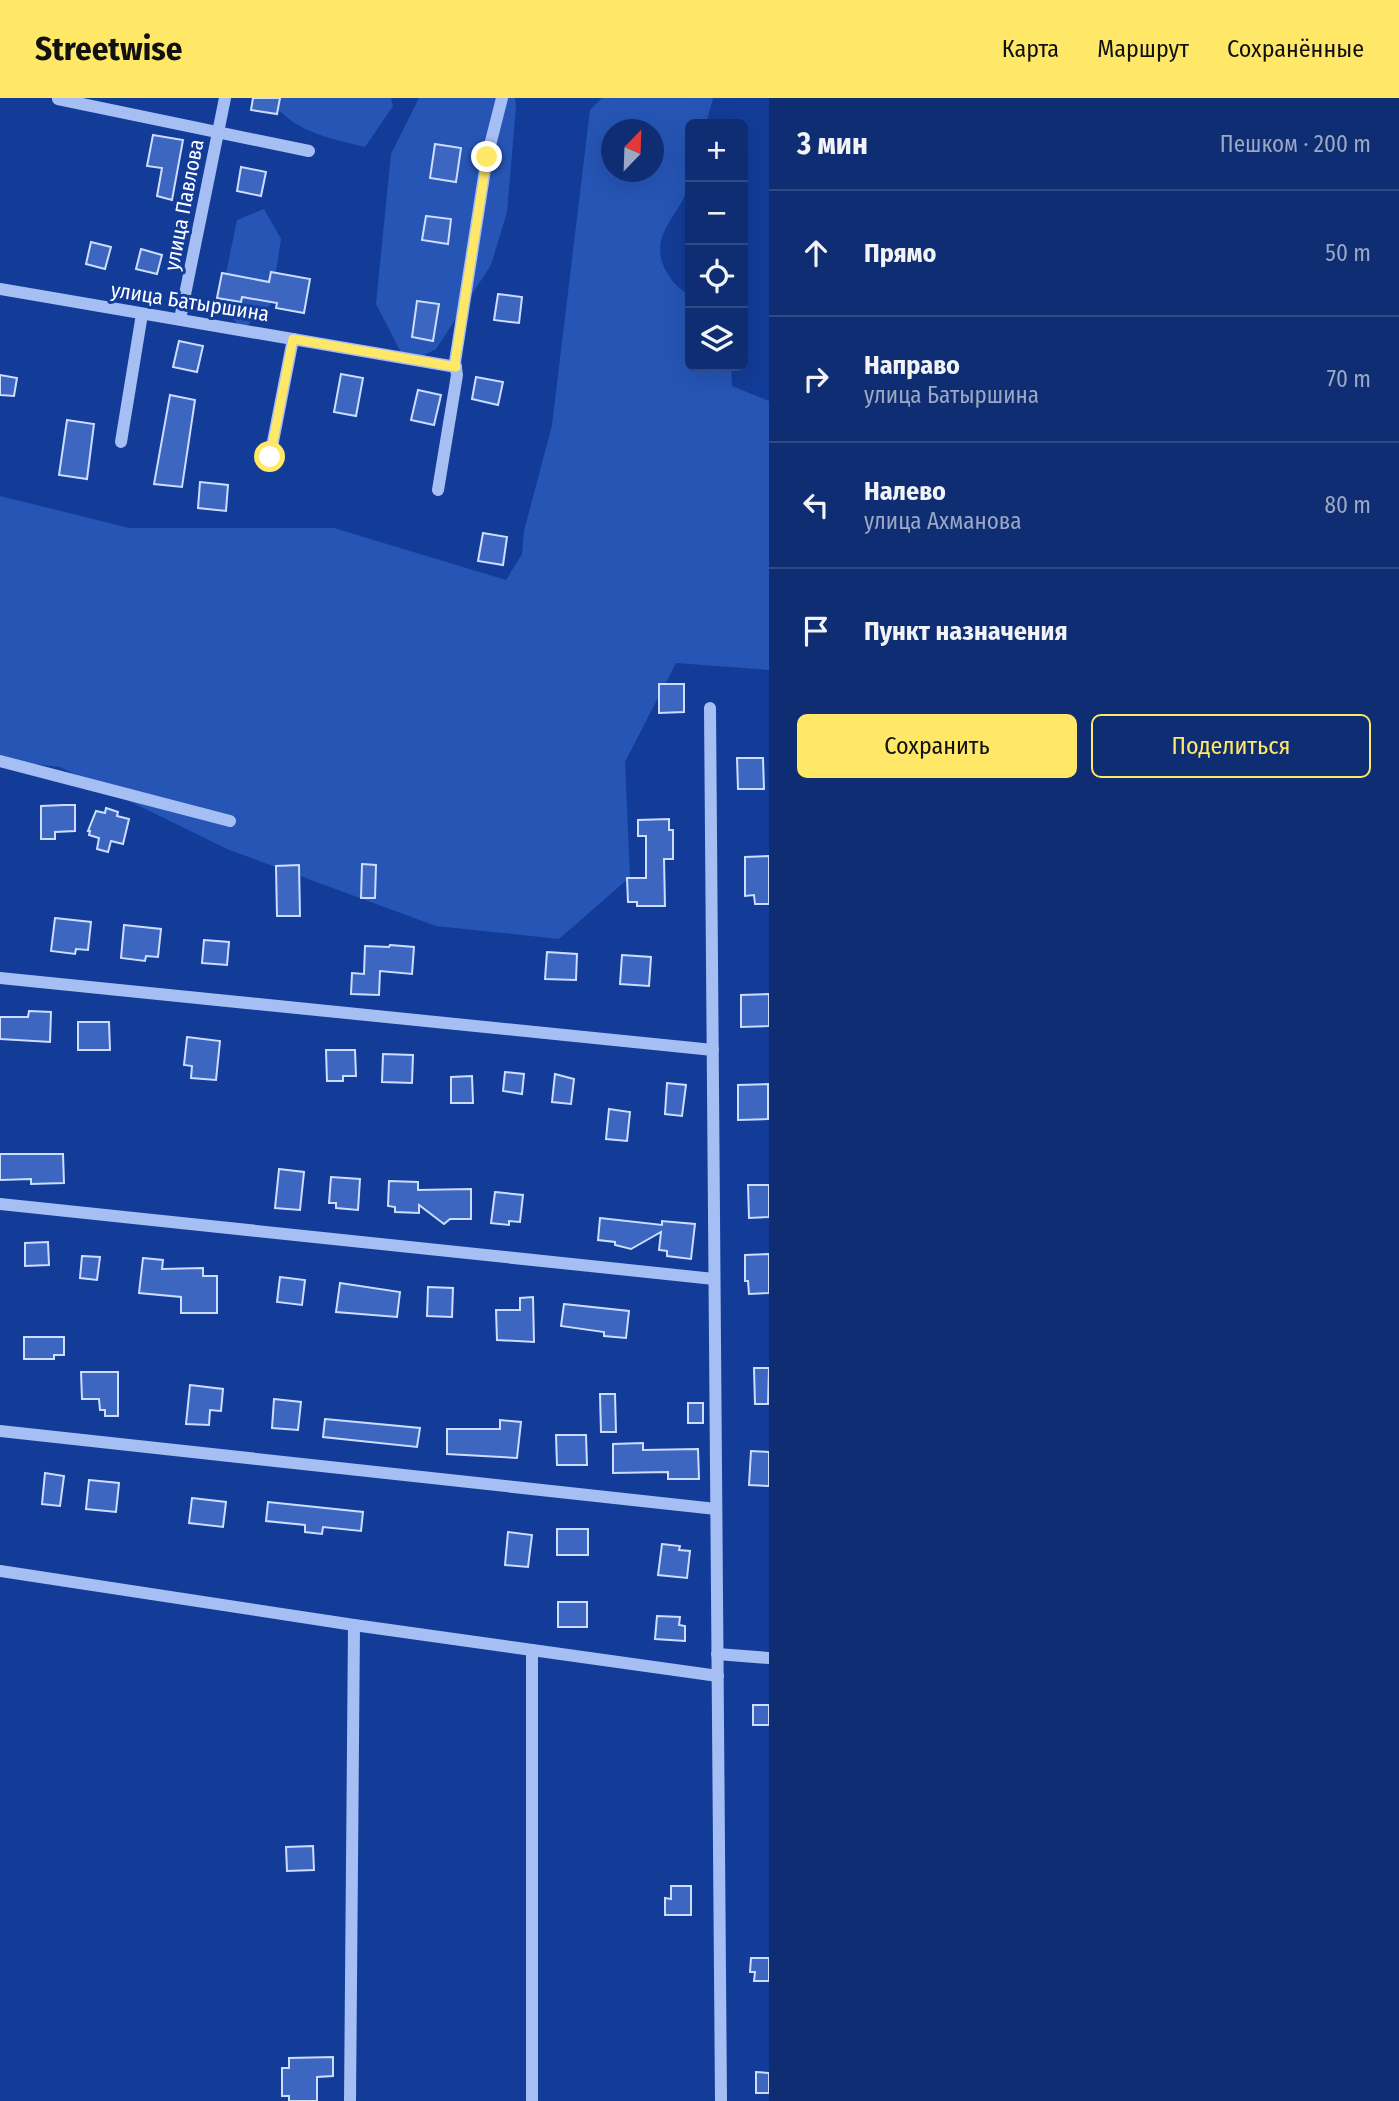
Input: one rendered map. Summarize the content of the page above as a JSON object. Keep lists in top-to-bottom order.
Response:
{
  "streets": {
    "street": ["улица Павлова", "улица Батыршина"]
  },
  "crossings": [
    ["улица Павлова", "улица Батыршина"]
  ],
  "north": "top right",
  "page": {
    "header": "Streetwise",
    "nav": ["Карта", "Маршрут", "Сохранённые"],
    "heading": ["3 мин", "Пешком · 200 m"],
    "map_buttons": ["+", "−"],
    "list": [
      ["Прямо", "50 m"],
      ["Направо", "улица Батыршина", "70 m"],
      ["Налево", "улица Ахманова", "80 m"],
      "Пункт назначения"
    ],
    "buttons": ["Сохранить", "Поделиться"]
  }
}
